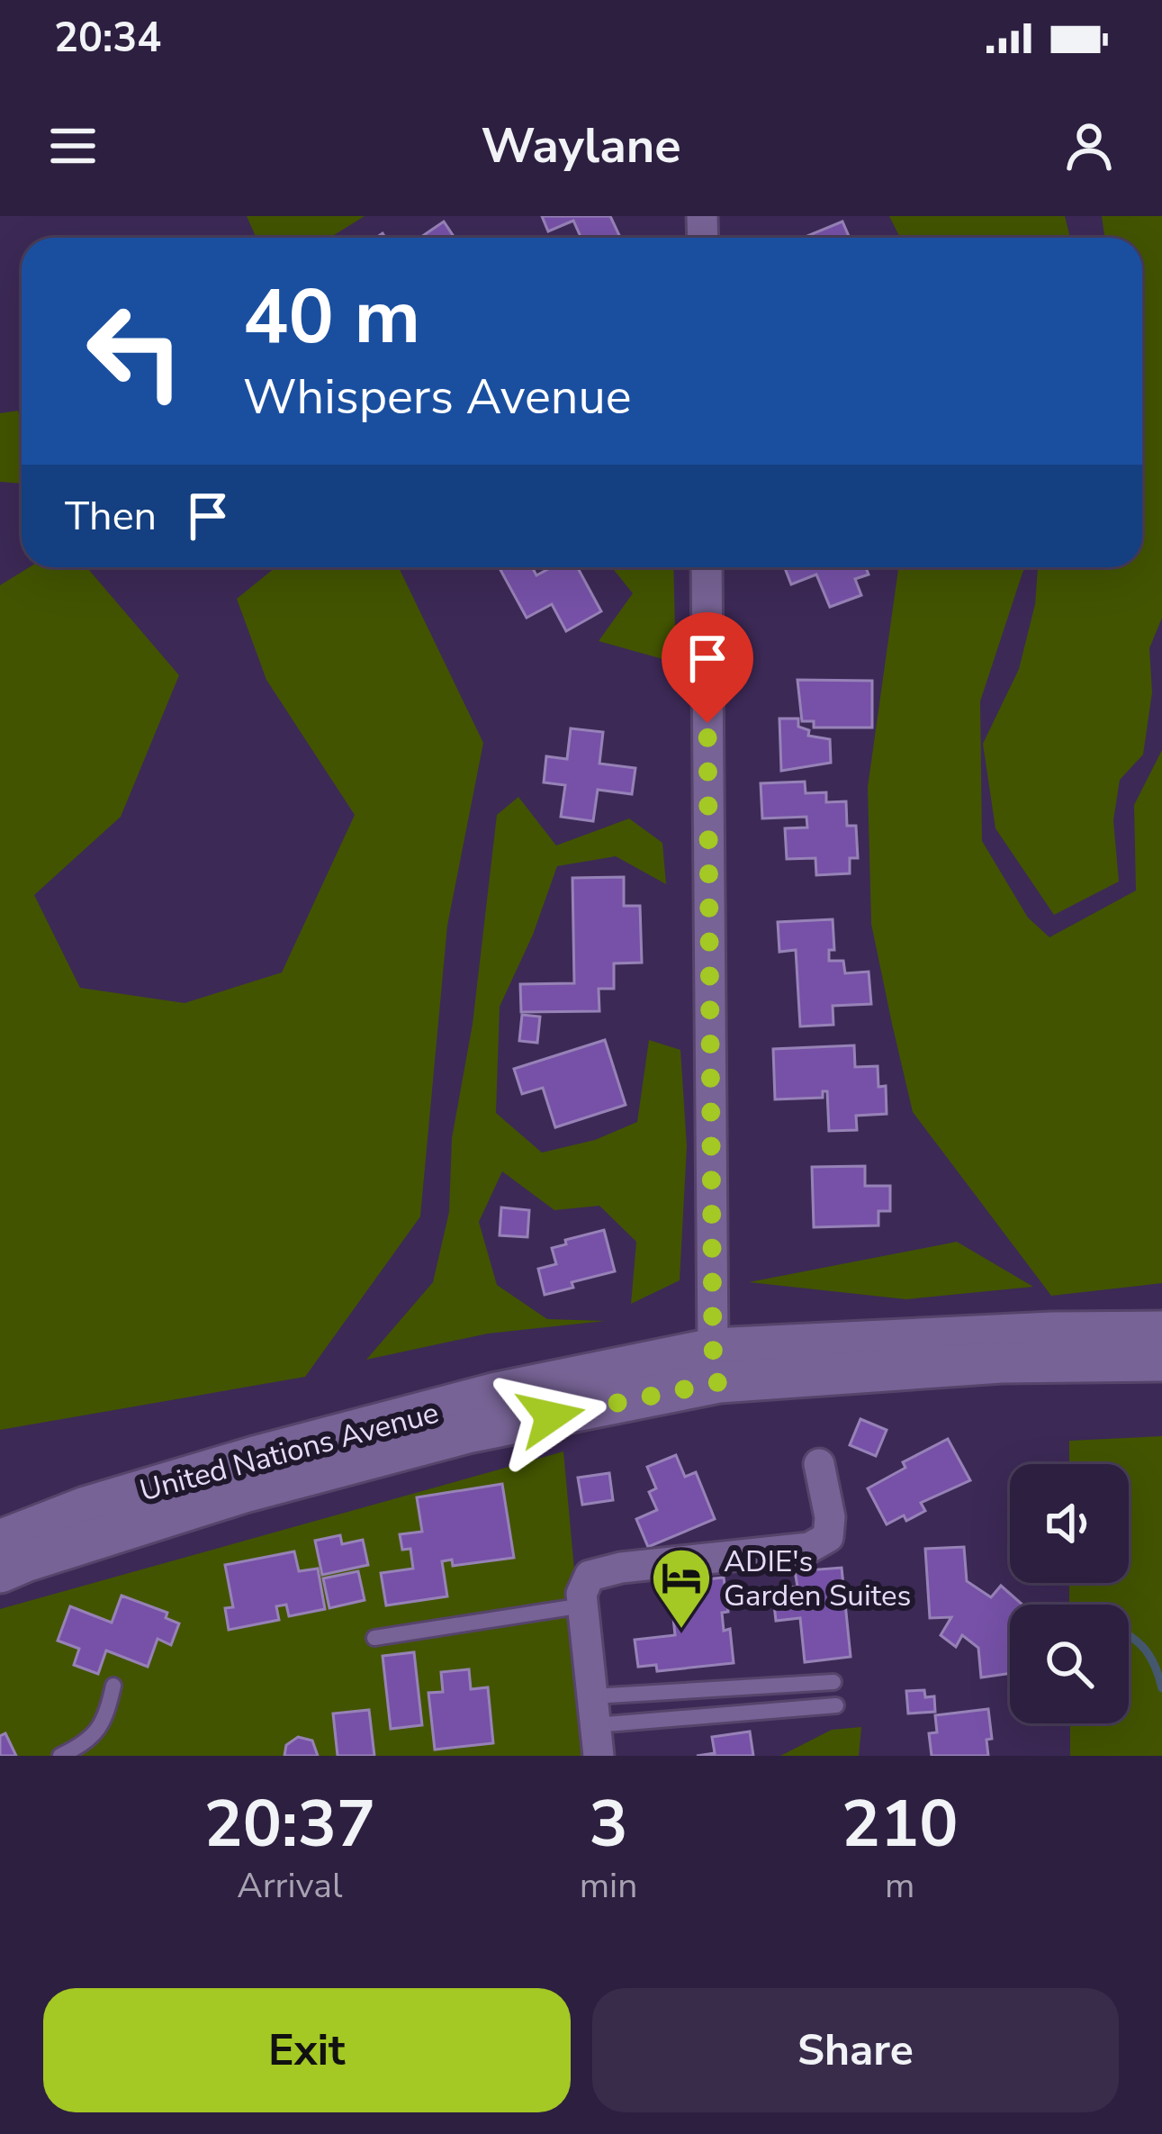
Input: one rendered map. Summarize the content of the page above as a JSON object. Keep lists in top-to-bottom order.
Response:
{
  "streets": {
    "street": ["United Nations Avenue"]
  },
  "places": {
    "hotel": ["ADIE's Garden Suites"]
  },
  "page": {
    "status": "20:34",
    "header": "Waylane",
    "turn": ["40 m", "Whispers Avenue"],
    "then": "Then",
    "eta": [
      "20:37",
      "Arrival",
      "3",
      "min",
      "210",
      "m"
    ],
    "buttons": ["Exit", "Share"]
  }
}
